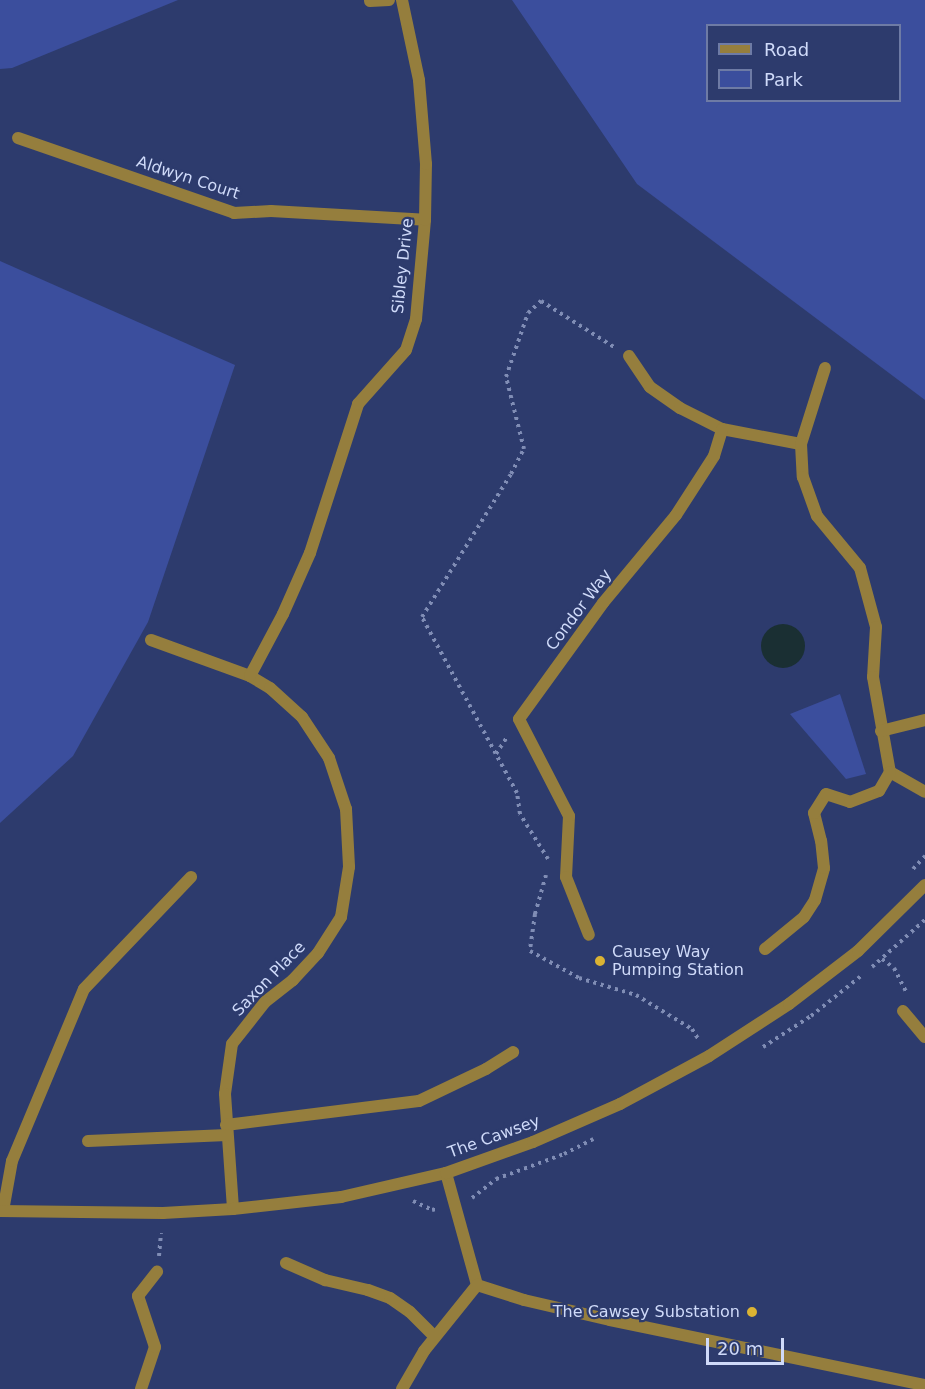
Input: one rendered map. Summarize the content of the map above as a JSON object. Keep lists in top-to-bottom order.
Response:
{
  "streets": {
    "street": [
      "Aldwyn Court",
      "Sibley Drive",
      "Condor Way",
      "Saxon Place",
      "The Cawsey"
    ]
  },
  "crossings": [
    ["Aldwyn Court", "Sibley Drive"],
    ["Sibley Drive", "Saxon Place"],
    ["Saxon Place", "The Cawsey"]
  ],
  "places": ["Causey Way Pumping Station", "The Cawsey Substation"],
  "legend": ["Road", "Park"],
  "scale_bar": "20 m"
}
